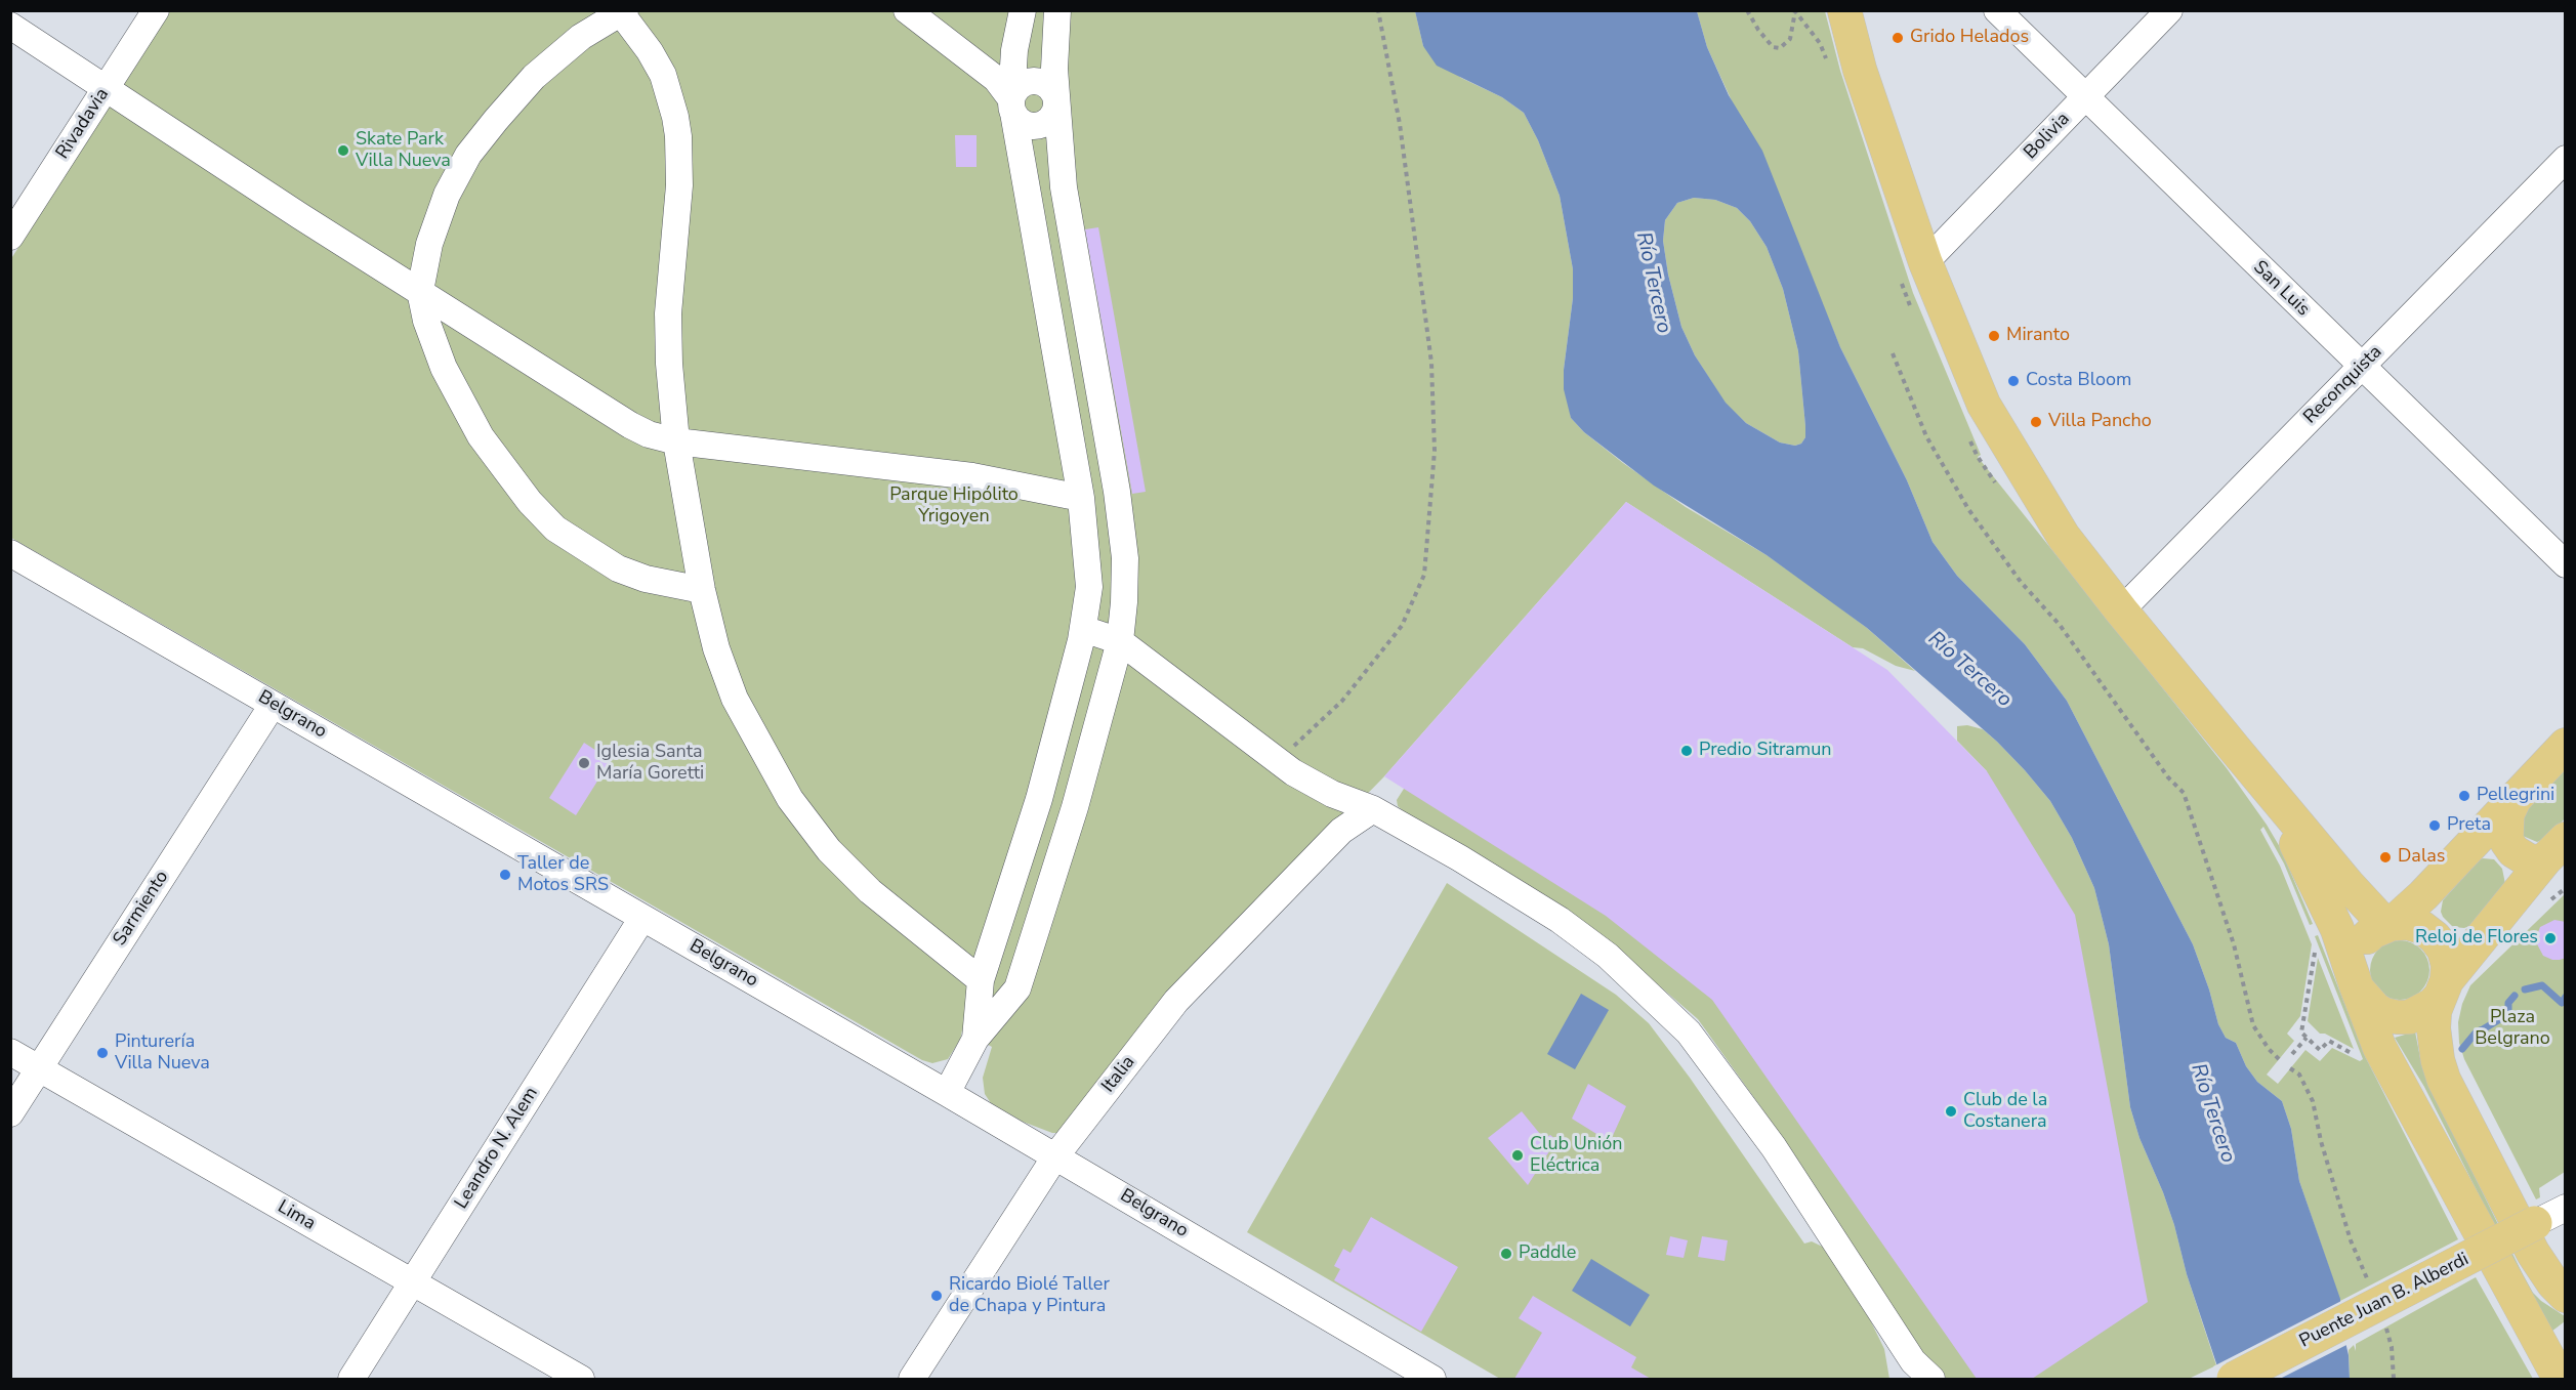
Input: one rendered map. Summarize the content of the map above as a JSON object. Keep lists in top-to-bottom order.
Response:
{
  "streets": {
    "main road": ["Puente Juan B. Alberdi"],
    "street": [
      "Rivadavia",
      "Bolivia",
      "San Luis",
      "Reconquista",
      "Belgrano",
      "Sarmiento",
      "Italia",
      "Leandro N. Alem",
      "Lima"
    ]
  },
  "crossings": [
    ["Bolivia", "San Luis"],
    ["San Luis", "Reconquista"],
    ["Belgrano", "Sarmiento"],
    ["Belgrano", "Italia"],
    ["Belgrano", "Leandro N. Alem"],
    ["Sarmiento", "Lima"],
    ["Leandro N. Alem", "Lima"]
  ],
  "water": ["Río Tercero"],
  "parks": ["Parque Hipólito Yrigoyen", "Plaza Belgrano"],
  "places": [
    "Grido Helados",
    "Skate Park Villa Nueva",
    "Miranto",
    "Costa Bloom",
    "Villa Pancho",
    "Predio Sitramun",
    "Iglesia Santa María Goretti",
    "Pellegrini",
    "Preta",
    "Dalas",
    "Taller de Motos SRS",
    "Reloj de Flores",
    "Pinturería Villa Nueva",
    "Club de la Costanera",
    "Club Unión Eléctrica",
    "Paddle",
    "Ricardo Biolé Taller de Chapa y Pintura"
  ]
}
